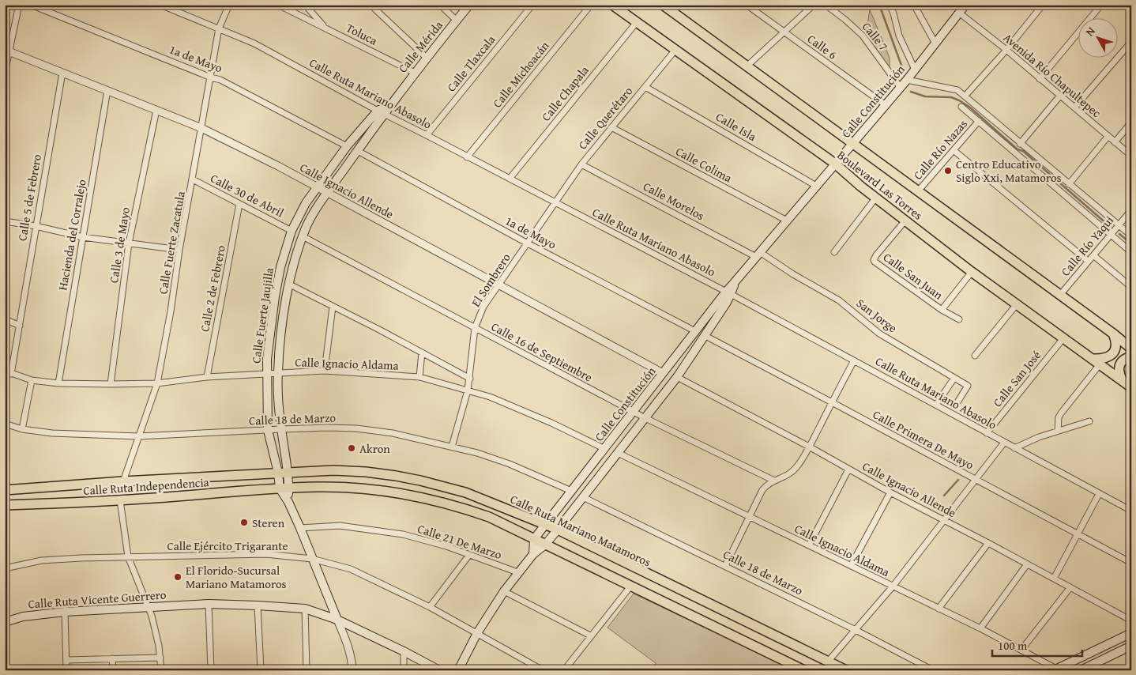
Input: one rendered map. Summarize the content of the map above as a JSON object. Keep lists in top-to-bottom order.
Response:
{
  "streets": {
    "main road": [
      "Calle Mérida",
      "Calle Constitución",
      "Boulevard Las Torres",
      "Calle Fuerte Jaujilla",
      "Calle Ruta Independencia",
      "Calle Ruta Mariano Matamoros",
      "Calle Ruta Vicente Guerrero"
    ],
    "street": [
      "Toluca",
      "Calle 7",
      "Calle 6",
      "1a de Mayo",
      "Calle Tlaxcala",
      "Calle Michoacán",
      "Avenida Río Chapultepec",
      "Calle Ruta Mariano Abasolo",
      "Calle Chapala",
      "Calle Querétaro",
      "Calle Isla",
      "Calle Río Nazas",
      "Calle Colima",
      "Calle Ignacio Allende",
      "Calle 30 de Abril",
      "Calle 5 de Febrero",
      "Calle Morelos",
      "Hacienda del Corralejo",
      "Calle Fuerte Zacatula",
      "Calle 3 de Mayo",
      "Calle Río Yaqui",
      "Calle San Juan",
      "El Sombrero",
      "Calle 2 de Febrero",
      "San Jorge",
      "Calle 16 de Septiembre",
      "Calle Ignacio Aldama",
      "Calle San José",
      "Calle 18 de Marzo",
      "Calle Primera De Mayo",
      "Calle 21 De Marzo",
      "Calle Ejército Trigarante"
    ]
  },
  "crossings": [
    ["Toluca", "Calle Mérida"],
    ["Calle 7", "Calle Constitución"],
    ["Calle Mérida", "Calle Ruta Mariano Abasolo"],
    ["Calle Mérida", "Calle Fuerte Jaujilla"],
    ["Calle 6", "Calle Constitución"],
    ["1a de Mayo", "Calle Constitución"],
    ["1a de Mayo", "Calle Fuerte Zacatula"],
    ["1a de Mayo", "El Sombrero"],
    ["1a de Mayo", "Calle Fuerte Jaujilla"],
    ["Calle Tlaxcala", "Calle Ruta Mariano Abasolo"],
    ["Calle Michoacán", "Calle Ruta Mariano Abasolo"],
    ["Avenida Río Chapultepec", "Calle Constitución"],
    ["Calle Ruta Mariano Abasolo", "Calle Chapala"],
    ["Calle Ruta Mariano Abasolo", "Calle Constitución"],
    ["Calle Ruta Mariano Abasolo", "Calle Querétaro"],
    ["Calle Ruta Mariano Abasolo", "Calle Fuerte Zacatula"],
    ["Calle Ruta Mariano Abasolo", "El Sombrero"],
    ["Calle Ruta Mariano Abasolo", "Calle Fuerte Jaujilla"],
    ["Calle Ruta Mariano Abasolo", "Calle San José"],
    ["Calle Chapala", "Boulevard Las Torres"],
    ["Calle Constitución", "Calle Isla"],
    ["Calle Constitución", "Calle Colima"],
    ["Calle Constitución", "Boulevard Las Torres"],
    ["Calle Constitución", "Calle Ignacio Allende"],
    ["Calle Constitución", "Calle Morelos"],
    ["Calle Constitución", "San Jorge"],
    ["Calle Constitución", "Calle 16 de Septiembre"],
    ["Calle Constitución", "Calle Ignacio Aldama"],
    ["Calle Constitución", "Calle 18 de Marzo"],
    ["Calle Constitución", "Calle Primera De Mayo"],
    ["Calle Constitución", "Calle Ruta Mariano Matamoros"],
    ["Calle Constitución", "Calle 21 De Marzo"],
    ["Calle Constitución", "Calle Ejército Trigarante"],
    ["Calle Querétaro", "Calle Isla"],
    ["Calle Querétaro", "Calle Colima"],
    ["Calle Querétaro", "Boulevard Las Torres"],
    ["Calle Querétaro", "Calle Morelos"],
    ["Calle Querétaro", "El Sombrero"],
    ["Calle Río Nazas", "Boulevard Las Torres"],
    ["Boulevard Las Torres", "Calle Río Yaqui"],
    ["Boulevard Las Torres", "Calle San Juan"],
    ["Boulevard Las Torres", "Calle San José"],
    ["Calle Ignacio Allende", "Calle 5 de Febrero"],
    ["Calle Ignacio Allende", "Hacienda del Corralejo"],
    ["Calle Ignacio Allende", "Calle Fuerte Zacatula"],
    ["Calle Ignacio Allende", "Calle 3 de Mayo"],
    ["Calle Ignacio Allende", "El Sombrero"],
    ["Calle Ignacio Allende", "Calle Fuerte Jaujilla"],
    ["Calle 30 de Abril", "Calle Fuerte Zacatula"],
    ["Calle 30 de Abril", "Calle 2 de Febrero"],
    ["Calle 30 de Abril", "Calle Fuerte Jaujilla"],
    ["Calle 5 de Febrero", "Calle Ignacio Aldama"],
    ["Calle Morelos", "San Jorge"],
    ["Hacienda del Corralejo", "Calle Ignacio Aldama"],
    ["Calle Fuerte Zacatula", "Calle Ignacio Aldama"],
    ["Calle Fuerte Zacatula", "Calle 18 de Marzo"],
    ["Calle Fuerte Zacatula", "Calle Ruta Independencia"],
    ["Calle 3 de Mayo", "Calle Ignacio Aldama"],
    ["El Sombrero", "Calle 16 de Septiembre"],
    ["El Sombrero", "Calle Ignacio Aldama"],
    ["El Sombrero", "Calle 18 de Marzo"],
    ["Calle 2 de Febrero", "Calle Ignacio Aldama"],
    ["Calle Fuerte Jaujilla", "Calle 16 de Septiembre"],
    ["Calle Fuerte Jaujilla", "Calle Ignacio Aldama"],
    ["Calle Fuerte Jaujilla", "Calle 18 de Marzo"],
    ["Calle Fuerte Jaujilla", "Calle Ruta Independencia"],
    ["Calle Fuerte Jaujilla", "Calle Ruta Mariano Matamoros"],
    ["Calle Fuerte Jaujilla", "Calle 21 De Marzo"],
    ["Calle Fuerte Jaujilla", "Calle Ejército Trigarante"],
    ["Calle Fuerte Jaujilla", "Calle Ruta Vicente Guerrero"],
    ["Calle Ruta Independencia", "Calle Ruta Mariano Matamoros"]
  ],
  "places": [
    "Centro Educativo Siglo Xxi, Matamoros",
    "Akron",
    "Steren",
    "El Florido-Sucursal Mariano Matamoros"
  ],
  "scale_bar": "100 m",
  "north": "top left"
}
